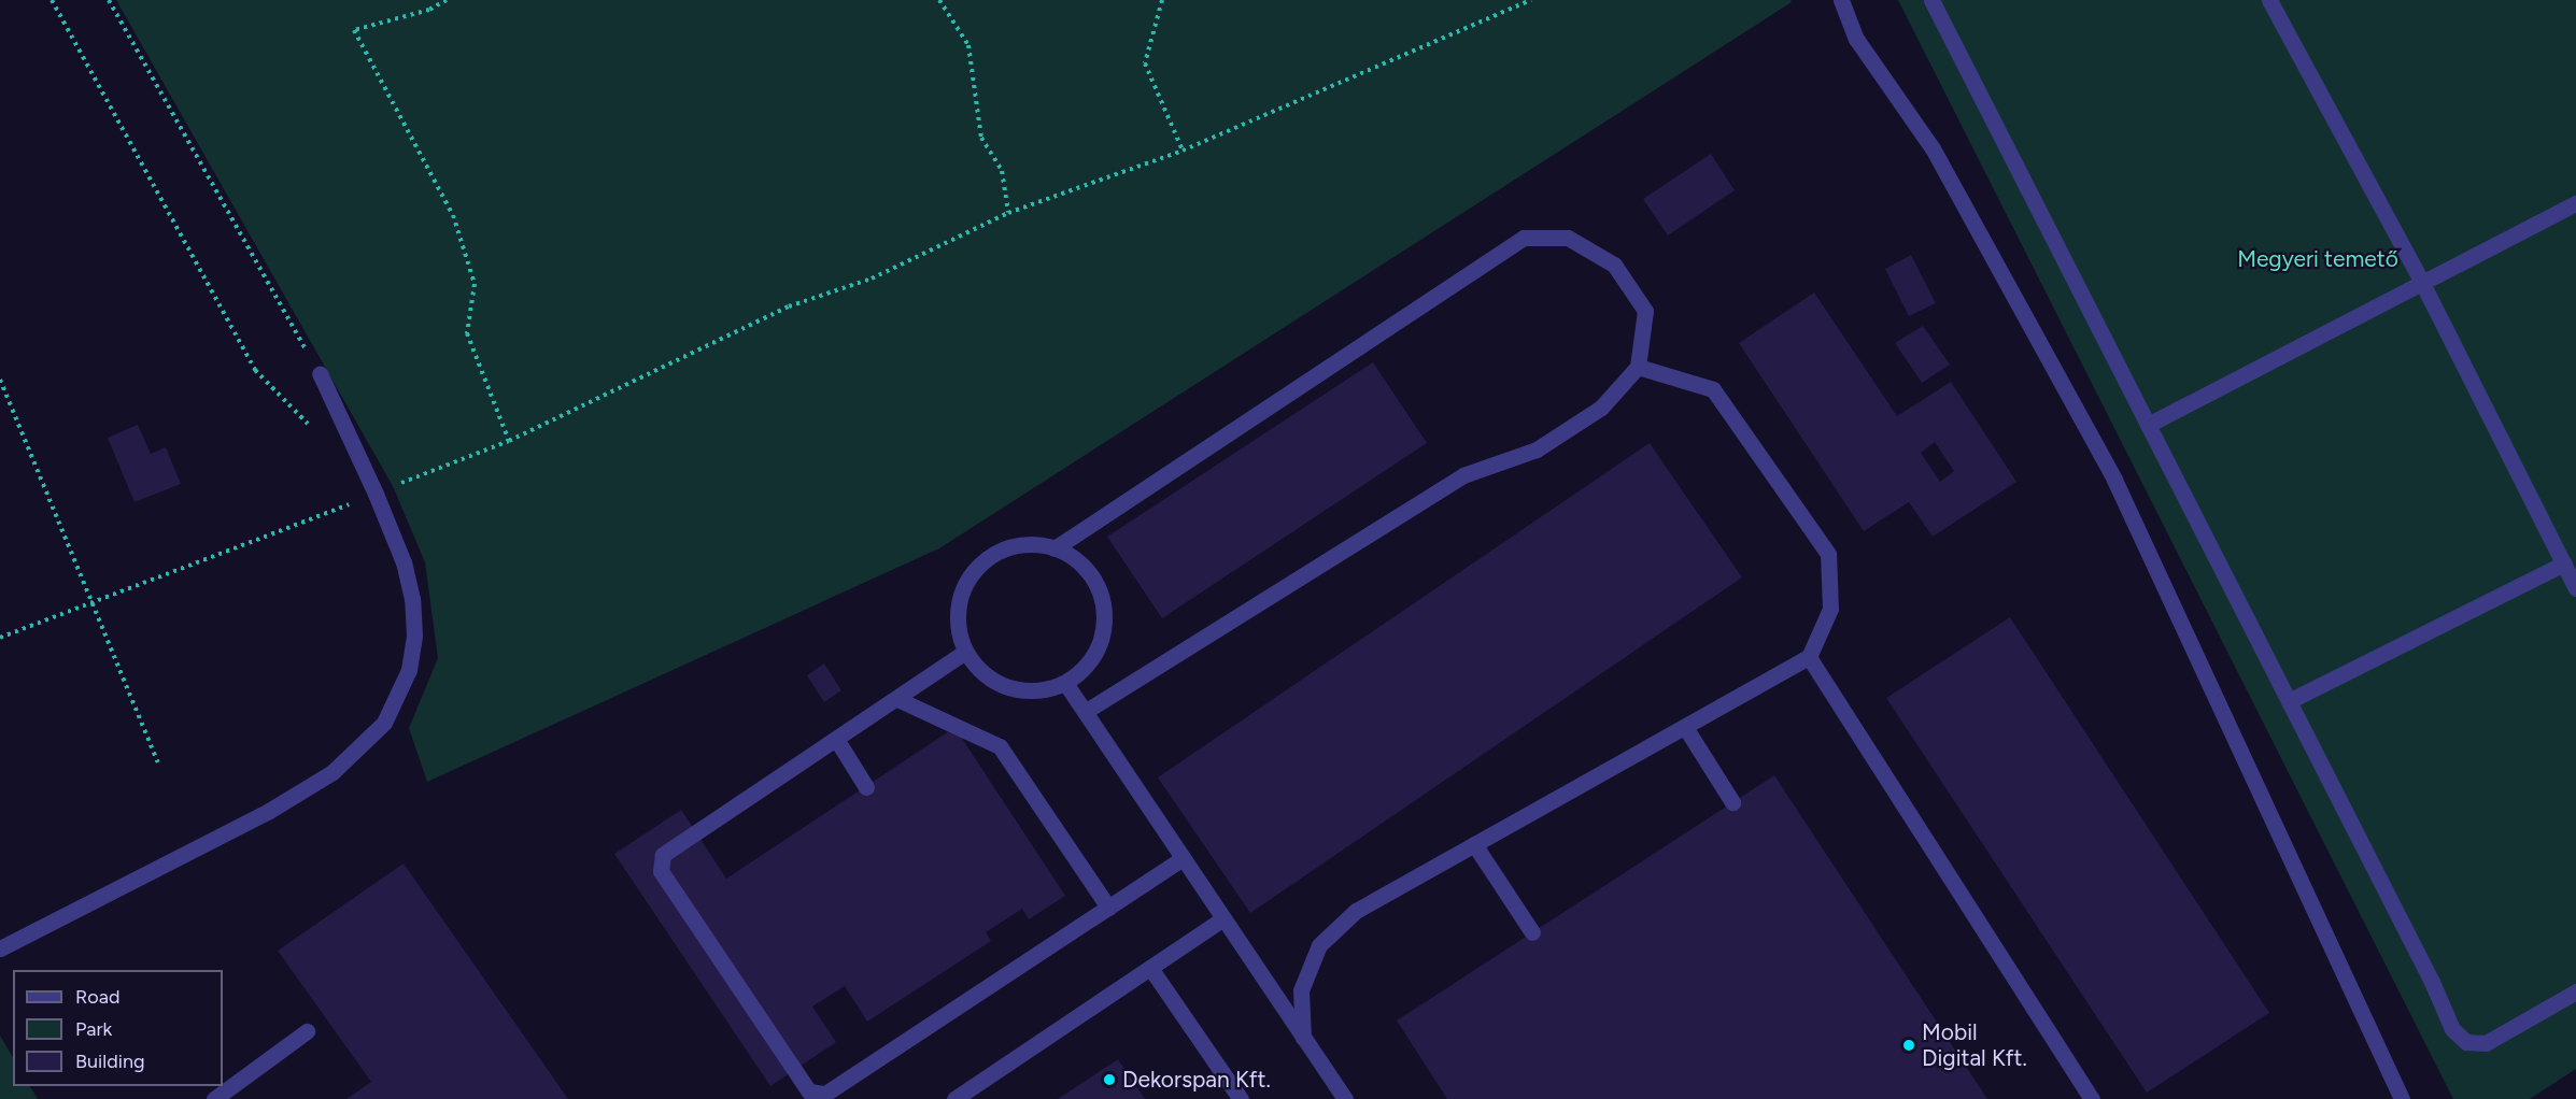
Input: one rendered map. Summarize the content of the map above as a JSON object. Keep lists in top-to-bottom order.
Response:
{
  "parks": ["Megyeri temető"],
  "places": ["Mobil Digital Kft.", "Dekorspan Kft."],
  "legend": ["Road", "Park", "Building"]
}
